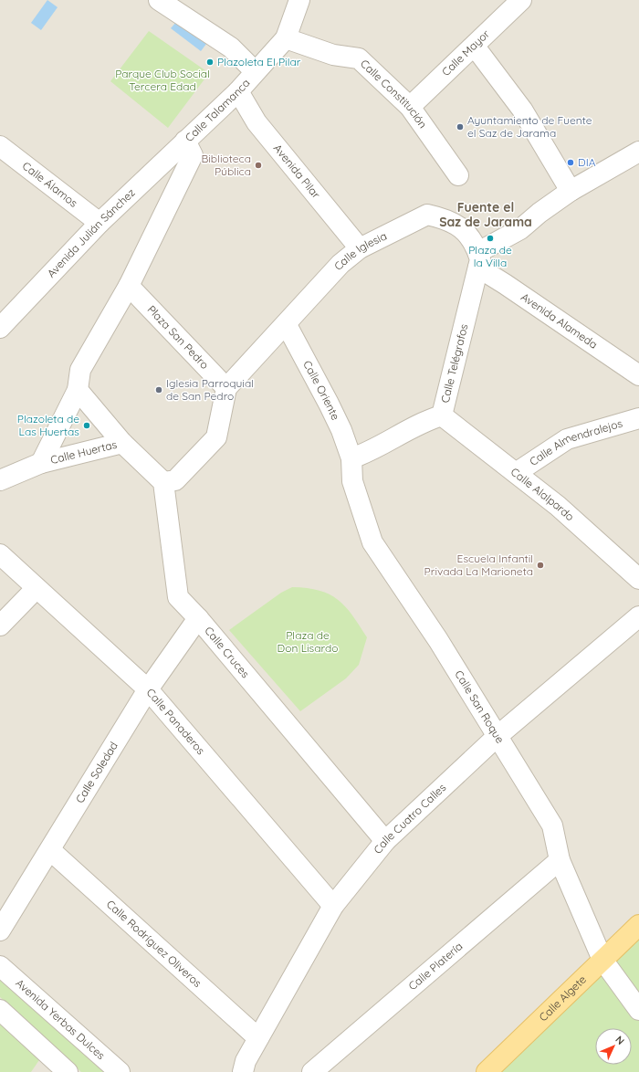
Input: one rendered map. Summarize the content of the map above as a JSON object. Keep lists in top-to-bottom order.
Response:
{
  "streets": {
    "main road": ["Calle Algete"],
    "street": [
      "Calle Mayor",
      "Calle Constitución",
      "Calle Talamanca",
      "Avenida Pilar",
      "Calle Álamos",
      "Avenida Julián Sánchez",
      "Calle Iglesia",
      "Avenida Alameda",
      "Plaza San Pedro",
      "Calle Telégrafos",
      "Calle Oriente",
      "Calle Almendralejos",
      "Calle Huertas",
      "Calle Alalpardo",
      "Calle Cruces",
      "Calle San Roque",
      "Calle Panaderos",
      "Calle Soledad",
      "Calle Cuatro Calles",
      "Calle Rodríguez Oliveros",
      "Calle Platería",
      "Avenida Yerbas Dulces"
    ]
  },
  "crossings": [
    ["Calle Mayor", "Calle Constitución"],
    ["Calle Constitución", "Calle Talamanca"],
    ["Calle Talamanca", "Avenida Pilar"],
    ["Calle Talamanca", "Avenida Julián Sánchez"],
    ["Calle Talamanca", "Plaza San Pedro"],
    ["Calle Talamanca", "Calle Huertas"],
    ["Avenida Pilar", "Calle Iglesia"],
    ["Calle Álamos", "Avenida Julián Sánchez"],
    ["Calle Iglesia", "Avenida Alameda"],
    ["Calle Iglesia", "Plaza San Pedro"],
    ["Calle Iglesia", "Calle Telégrafos"],
    ["Calle Iglesia", "Calle Oriente"],
    ["Avenida Alameda", "Calle Telégrafos"],
    ["Plaza San Pedro", "Calle Huertas"],
    ["Calle Telégrafos", "Calle Oriente"],
    ["Calle Telégrafos", "Calle Alalpardo"],
    ["Calle Telégrafos", "Calle San Roque"],
    ["Calle Oriente", "Calle San Roque"],
    ["Calle Almendralejos", "Calle Alalpardo"],
    ["Calle Cruces", "Calle Soledad"],
    ["Calle Cruces", "Calle Cuatro Calles"],
    ["Calle San Roque", "Calle Cuatro Calles"],
    ["Calle San Roque", "Calle Platería"],
    ["Calle San Roque", "Calle Algete"],
    ["Calle Panaderos", "Calle Soledad"],
    ["Calle Panaderos", "Calle Cuatro Calles"],
    ["Calle Soledad", "Calle Rodríguez Oliveros"],
    ["Calle Cuatro Calles", "Calle Rodríguez Oliveros"]
  ],
  "districts": ["Fuente el Saz de Jarama"],
  "parks": ["Parque Club Social Tercera Edad", "Plaza de Don Lisardo"],
  "places": [
    "Plazoleta El Pilar",
    "Ayuntamiento de Fuente el Saz de Jarama",
    "DIA",
    "Biblioteca Pública",
    "Plaza de la Villa",
    "Iglesia Parroquial de San Pedro",
    "Plazoleta de Las Huertas",
    "Escuela Infantil Privada La Marioneta"
  ],
  "north": "top right"
}
